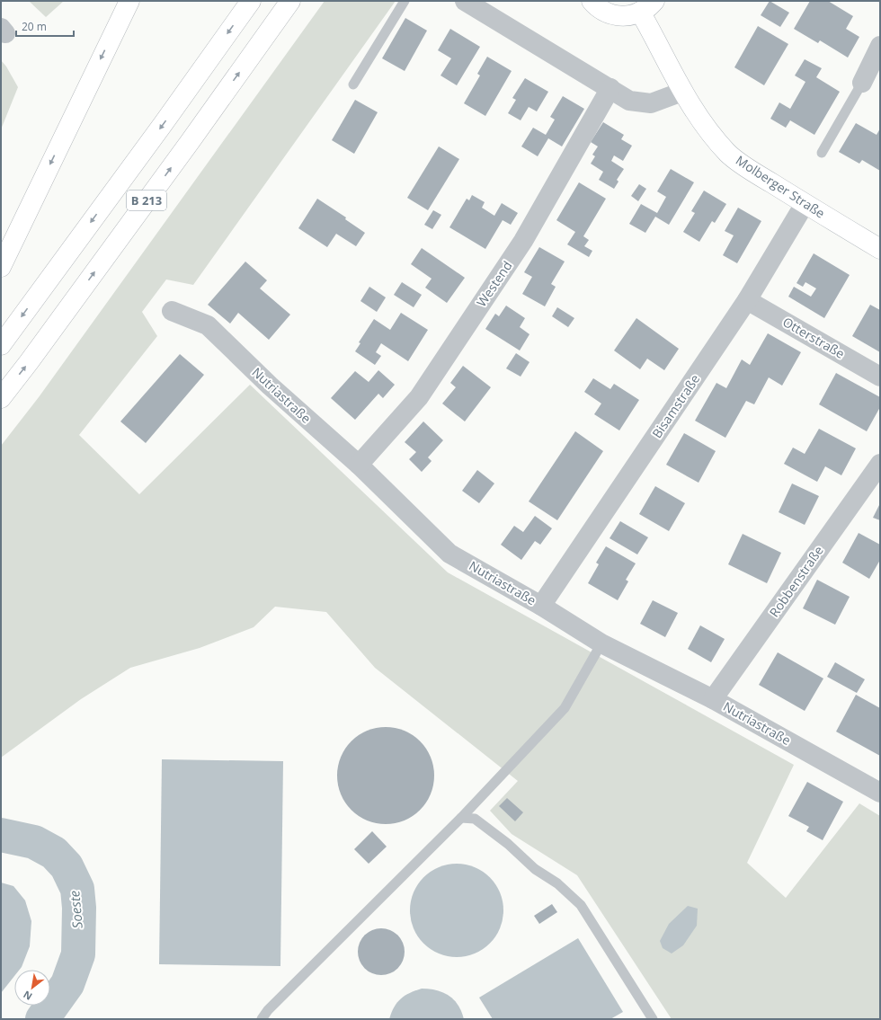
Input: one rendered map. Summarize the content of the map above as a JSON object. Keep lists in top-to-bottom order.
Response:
{
  "streets": {
    "main road": ["Molberger Straße", "B 213"],
    "street": [
      "Westend",
      "Otterstraße",
      "Nutriastraße",
      "Bisamstraße",
      "Robbenstraße"
    ]
  },
  "crossings": [
    ["Molberger Straße", "Bisamstraße"],
    ["Westend", "Nutriastraße"],
    ["Otterstraße", "Bisamstraße"],
    ["Nutriastraße", "Bisamstraße"],
    ["Nutriastraße", "Robbenstraße"]
  ],
  "water": ["Soeste"],
  "scale_bar": "20 m",
  "north": "bottom left"
}
